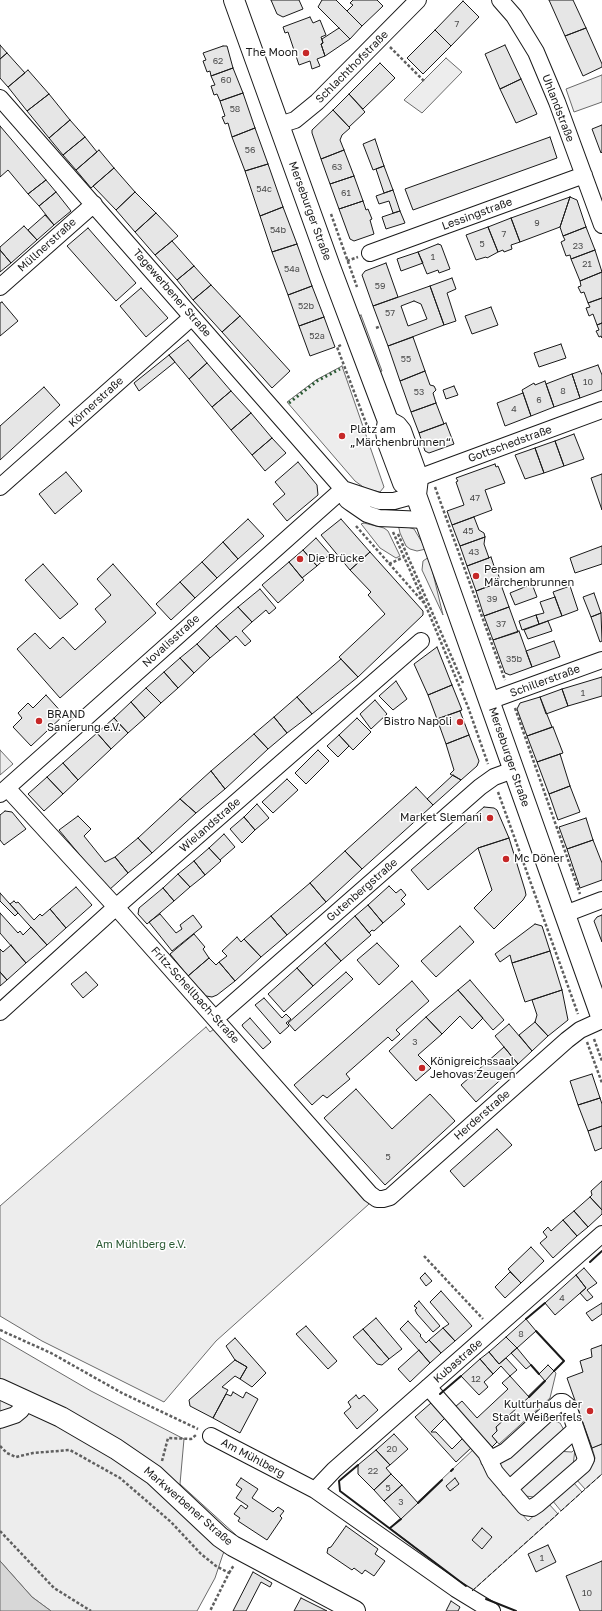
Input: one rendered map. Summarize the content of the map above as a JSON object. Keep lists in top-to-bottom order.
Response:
{
  "streets": {
    "main road": ["Merseburger Straße", "Markwerbener Straße"],
    "street": [
      "Schlachthofstraße",
      "Uhlandstraße",
      "Lessingstraße",
      "Müllnerstraße",
      "Tagewerbener Straße",
      "Körnerstraße",
      "Gottschedstraße",
      "Novalisstraße",
      "Schillerstraße",
      "Wielandstraße",
      "Gutenbergstraße",
      "Fritz-Schellbach-Straße",
      "Herderstraße",
      "Kubastraße",
      "Am Mühlberg"
    ]
  },
  "crossings": [
    ["Schlachthofstraße", "Merseburger Straße"],
    ["Uhlandstraße", "Lessingstraße"],
    ["Merseburger Straße", "Tagewerbener Straße"],
    ["Merseburger Straße", "Gottschedstraße"],
    ["Merseburger Straße", "Schillerstraße"],
    ["Merseburger Straße", "Gutenbergstraße"],
    ["Merseburger Straße", "Herderstraße"],
    ["Müllnerstraße", "Tagewerbener Straße"],
    ["Tagewerbener Straße", "Körnerstraße"],
    ["Tagewerbener Straße", "Gottschedstraße"],
    ["Tagewerbener Straße", "Novalisstraße"],
    ["Gottschedstraße", "Novalisstraße"],
    ["Novalisstraße", "Fritz-Schellbach-Straße"],
    ["Wielandstraße", "Fritz-Schellbach-Straße"],
    ["Gutenbergstraße", "Fritz-Schellbach-Straße"],
    ["Fritz-Schellbach-Straße", "Herderstraße"],
    ["Kubastraße", "Am Mühlberg"]
  ],
  "parks": ["Am Mühlberg e.V."],
  "places": [
    "The Moon",
    "Platz am „Märchenbrunnen“",
    "Die Brücke",
    "Pension am Märchenbrunnen",
    "BRAND Sanierung e.V.",
    "Bistro Napoli",
    "Market Slemani",
    "Mc Döner",
    "Königreichssaal Jehovas Zeugen",
    "Kulturhaus der Stadt Weißenfels"
  ],
  "house_numbers": [
    "7",
    "62",
    "60",
    "58",
    "56",
    "63",
    "54c",
    "61",
    "9",
    "54b",
    "7",
    "5",
    "23",
    "1",
    "21",
    "54a",
    "59",
    "52b",
    "57",
    "52a",
    "55",
    "10",
    "8",
    "53",
    "6",
    "4",
    "47",
    "45",
    "43",
    "39",
    "37",
    "35b",
    "1",
    "3",
    "5",
    "4",
    "8",
    "12",
    "20",
    "22",
    "5",
    "3",
    "1",
    "10"
  ]
}
